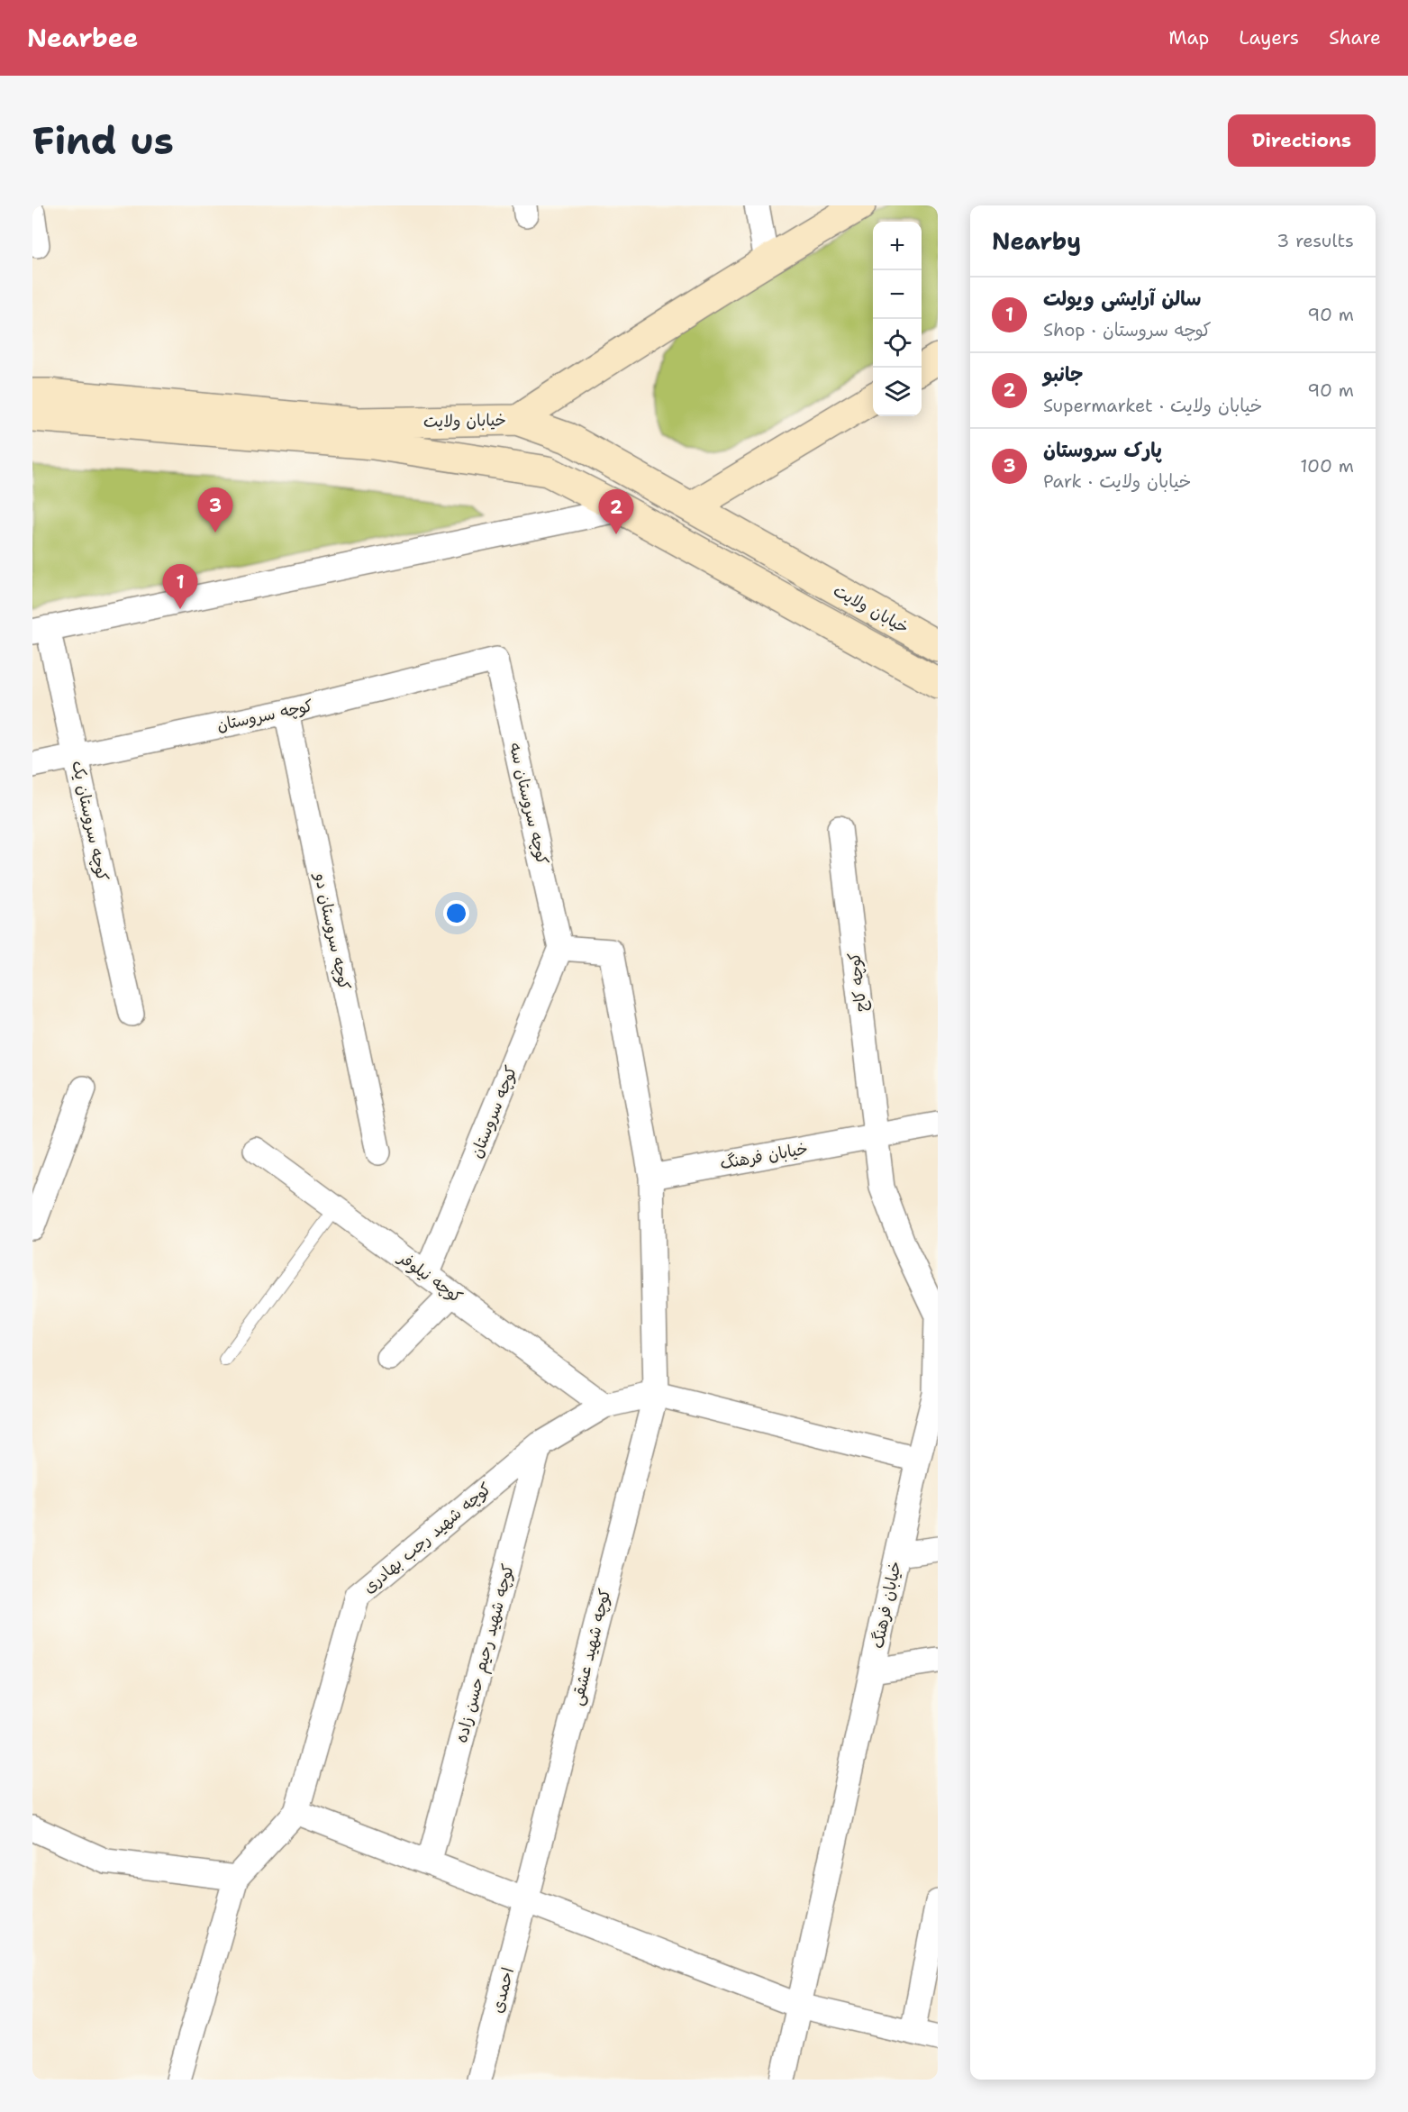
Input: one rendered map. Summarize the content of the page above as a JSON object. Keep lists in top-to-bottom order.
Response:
{
  "streets": {
    "main road": ["خیابان ولایت"],
    "street": [
      "کوچه سروستان",
      "کوچه سروستان سه",
      "کوچه سروستان یک",
      "کوچه سروستان دو",
      "کوچه کاج",
      "خیابان فرهنگ",
      "کوچه نیلوفر",
      "کوچه شهید رجب بهادری",
      "کوچه شهید عشقی",
      "کوچه شهید رحیم حسن زاده",
      "احمدی"
    ]
  },
  "crossings": [
    ["کوچه سروستان", "کوچه سروستان سه"],
    ["کوچه سروستان", "کوچه سروستان یک"],
    ["کوچه سروستان", "کوچه سروستان دو"],
    ["کوچه سروستان", "کوچه نیلوفر"],
    ["کوچه سروستان", "کوچه شهید عشقی"],
    ["کوچه سروستان سه", "کوچه شهید عشقی"],
    ["کوچه کاج", "خیابان فرهنگ"],
    ["خیابان فرهنگ", "کوچه شهید عشقی"],
    ["کوچه نیلوفر", "کوچه شهید رجب بهادری"],
    ["کوچه شهید رجب بهادری", "کوچه شهید عشقی"],
    ["کوچه شهید رجب بهادری", "کوچه شهید رحیم حسن زاده"],
    ["کوچه شهید عشقی", "احمدی"]
  ],
  "page": {
    "header": "Nearbee",
    "nav": ["Map", "Layers", "Share"],
    "buttons": "Directions",
    "title": "Find us",
    "heading": ["Nearby", "3 results"],
    "map_buttons": ["+", "−"],
    "list": [
      {
        "mark": "1",
        "name": "سالن آرایشی ویولت",
        "note": "Shop · کوچه سروستان",
        "value": "90 m"
      },
      {
        "mark": "2",
        "name": "جانبو",
        "note": "Supermarket · خیابان ولایت",
        "value": "90 m"
      },
      {
        "mark": "3",
        "name": "پارک سروستان",
        "note": "Park · خیابان ولایت",
        "value": "100 m"
      }
    ],
    "pins": ["3", "2", "1"]
  }
}
